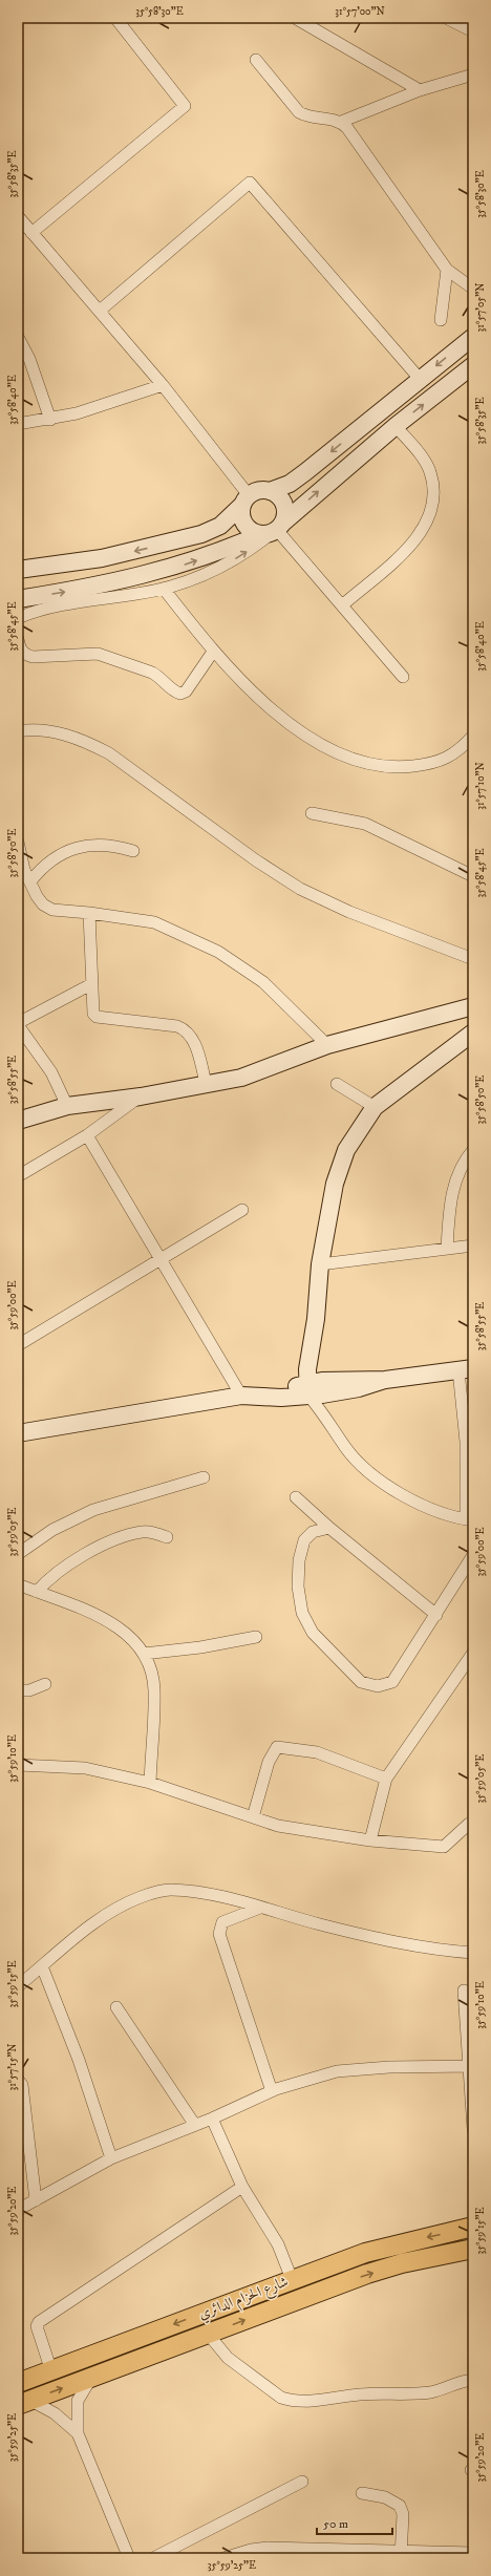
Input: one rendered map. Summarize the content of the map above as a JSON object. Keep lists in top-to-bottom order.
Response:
{
  "streets": {
    "main road": ["شارع الحزام الدائري"]
  },
  "scale_bar": "50 m",
  "coordinates": [
    "35°58'30\"E",
    "31°57'00\"N",
    "35°58'35\"E",
    "31°57'05\"N",
    "35°58'40\"E",
    "35°58'45\"E",
    "31°57'10\"N",
    "35°58'50\"E",
    "35°58'55\"E",
    "35°59'00\"E",
    "35°59'05\"E",
    "35°59'10\"E",
    "35°59'15\"E",
    "31°57'15\"N",
    "35°59'20\"E",
    "35°59'25\"E"
  ]
}
